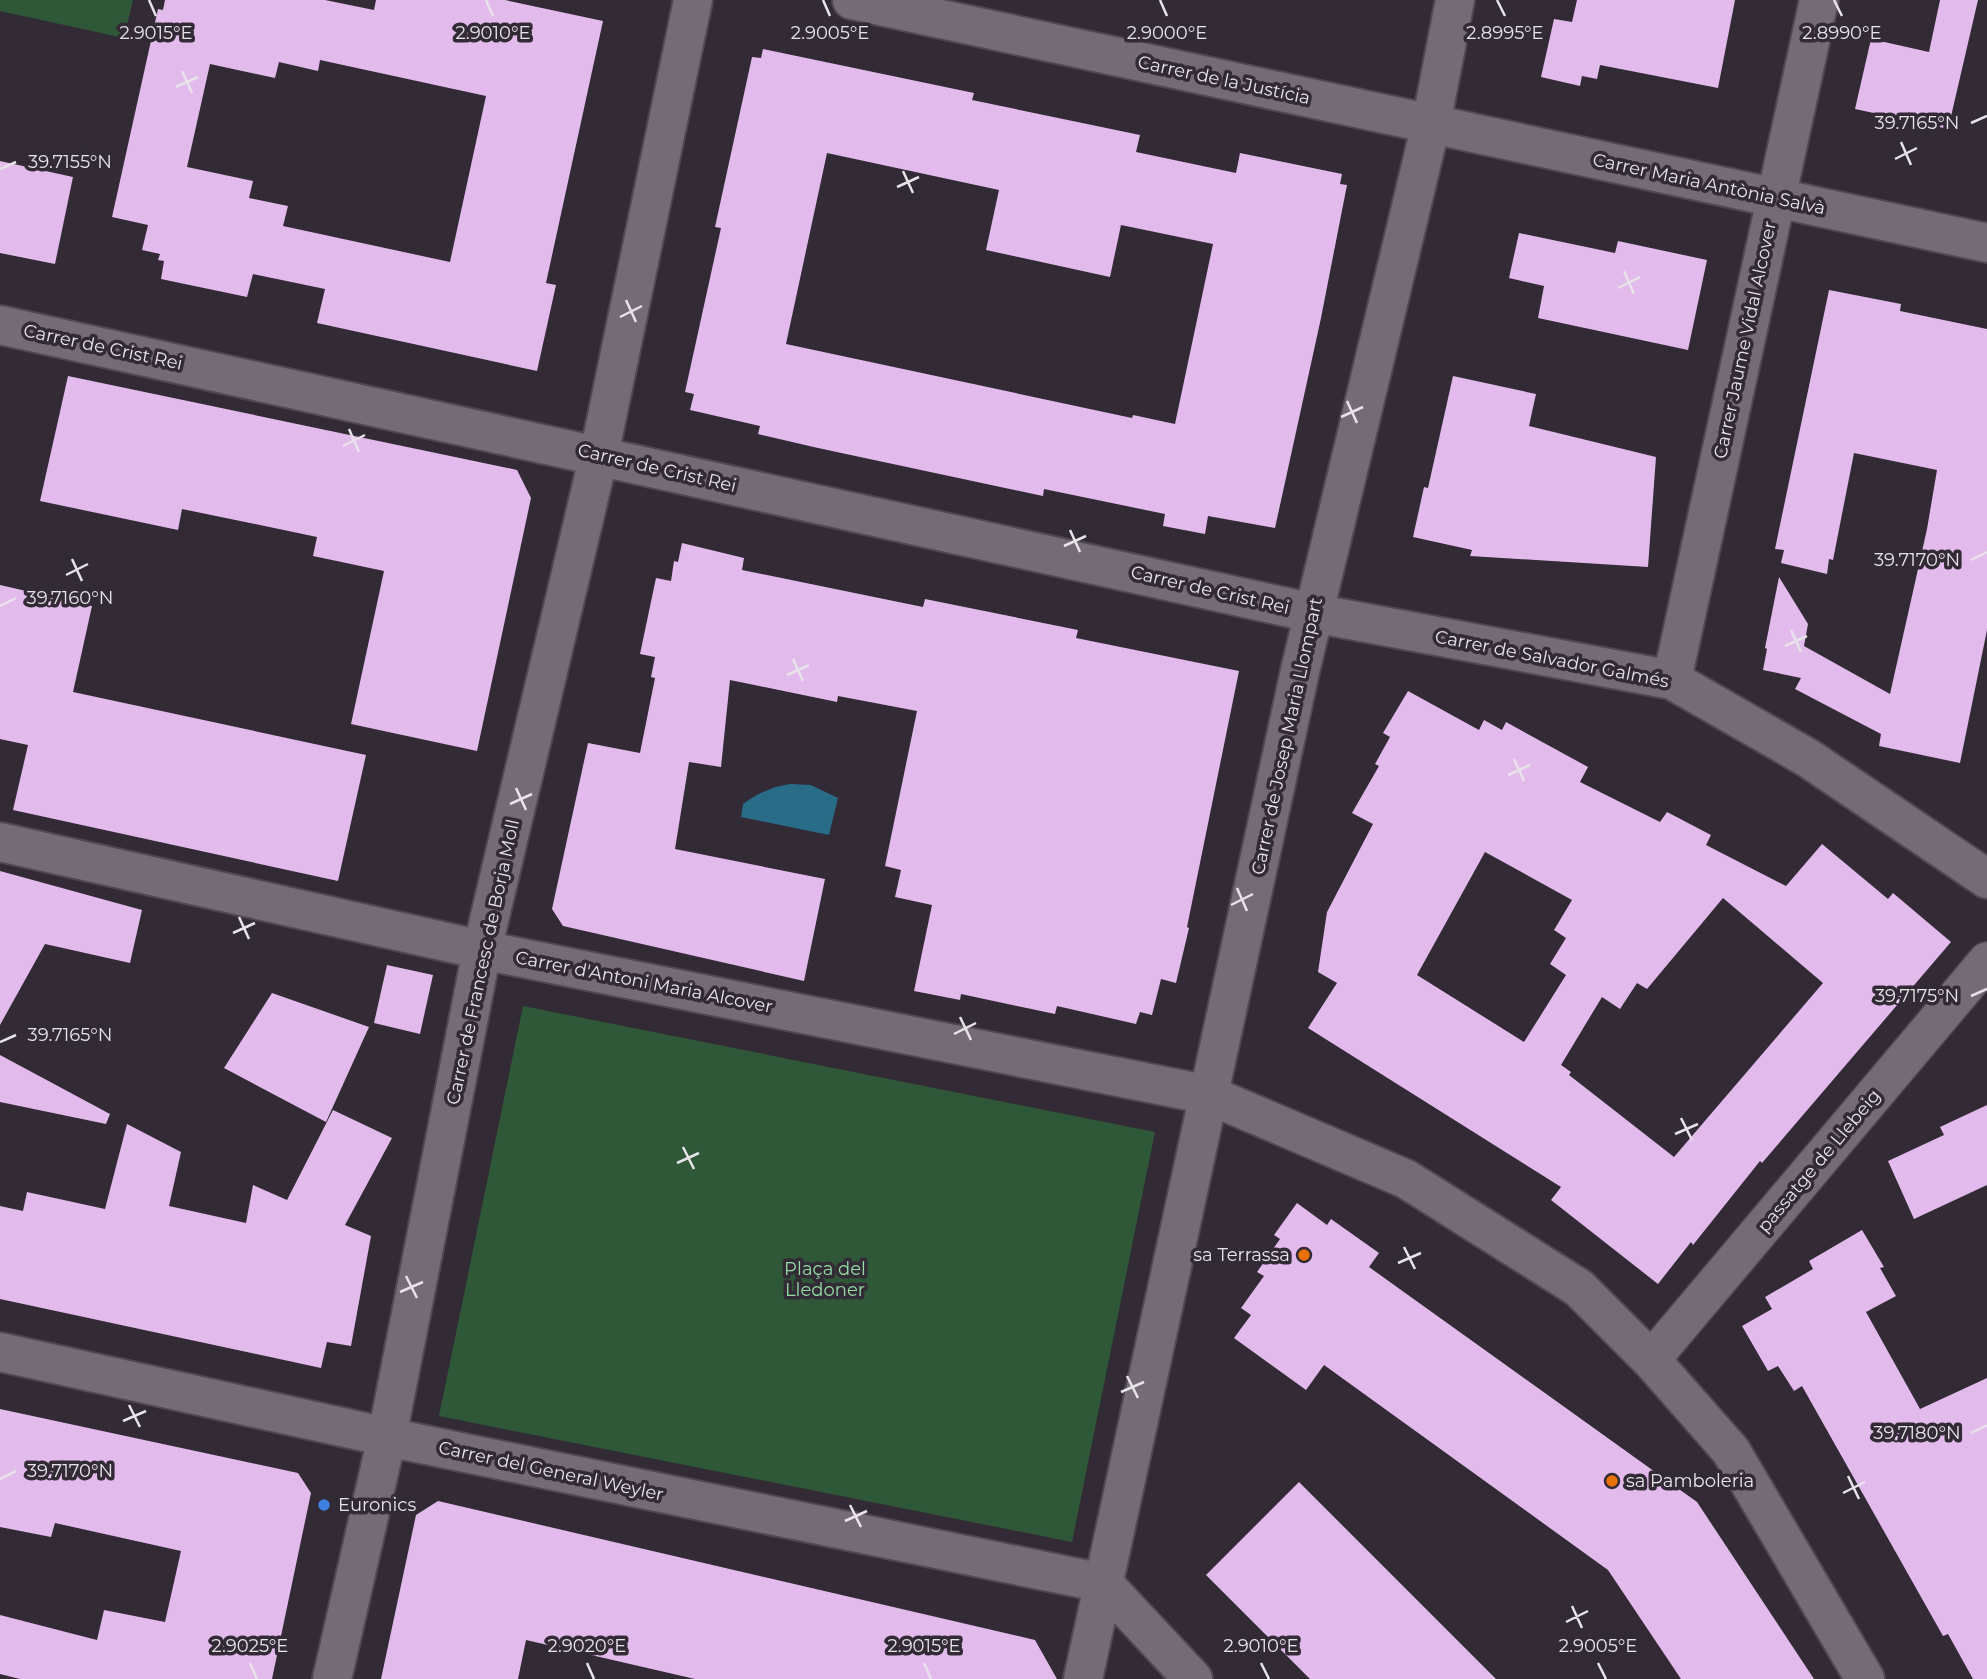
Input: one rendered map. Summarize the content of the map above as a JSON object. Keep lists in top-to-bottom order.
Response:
{
  "streets": {
    "street": [
      "Carrer de la Justícia",
      "Carrer Maria Antònia Salvà",
      "Carrer Jaume Vidal Alcover",
      "Carrer de Crist Rei",
      "Carrer de Salvador Galmés",
      "Carrer de Josep Maria Llompart",
      "Carrer de Francesc de Borja Moll",
      "Carrer d'Antoni Maria Alcover",
      "passatge de Llebeig",
      "Carrer del General Weyler"
    ]
  },
  "crossings": [
    ["Carrer de la Justícia", "Carrer Maria Antònia Salvà"],
    ["Carrer de la Justícia", "Carrer de Josep Maria Llompart"],
    ["Carrer Maria Antònia Salvà", "Carrer Jaume Vidal Alcover"],
    ["Carrer Maria Antònia Salvà", "Carrer de Josep Maria Llompart"],
    ["Carrer Jaume Vidal Alcover", "Carrer de Salvador Galmés"],
    ["Carrer de Crist Rei", "Carrer de Salvador Galmés"],
    ["Carrer de Crist Rei", "Carrer de Josep Maria Llompart"],
    ["Carrer de Crist Rei", "Carrer de Francesc de Borja Moll"],
    ["Carrer de Salvador Galmés", "Carrer de Josep Maria Llompart"],
    ["Carrer de Josep Maria Llompart", "Carrer d'Antoni Maria Alcover"],
    ["Carrer de Josep Maria Llompart", "Carrer del General Weyler"],
    ["Carrer de Francesc de Borja Moll", "Carrer d'Antoni Maria Alcover"],
    ["Carrer de Francesc de Borja Moll", "Carrer del General Weyler"],
    ["Carrer d'Antoni Maria Alcover", "passatge de Llebeig"]
  ],
  "parks": ["Plaça del Lledoner"],
  "places": ["sa Terrassa", "sa Pamboleria", "Euronics"],
  "coordinates": [
    "2.9015°E",
    "2.9010°E",
    "2.9005°E",
    "2.9000°E",
    "2.8995°E",
    "2.8990°E",
    "39.7165°N",
    "39.7155°N",
    "39.7170°N",
    "39.7160°N",
    "39.7175°N",
    "39.7180°N",
    "2.9025°E",
    "2.9020°E"
  ]
}
